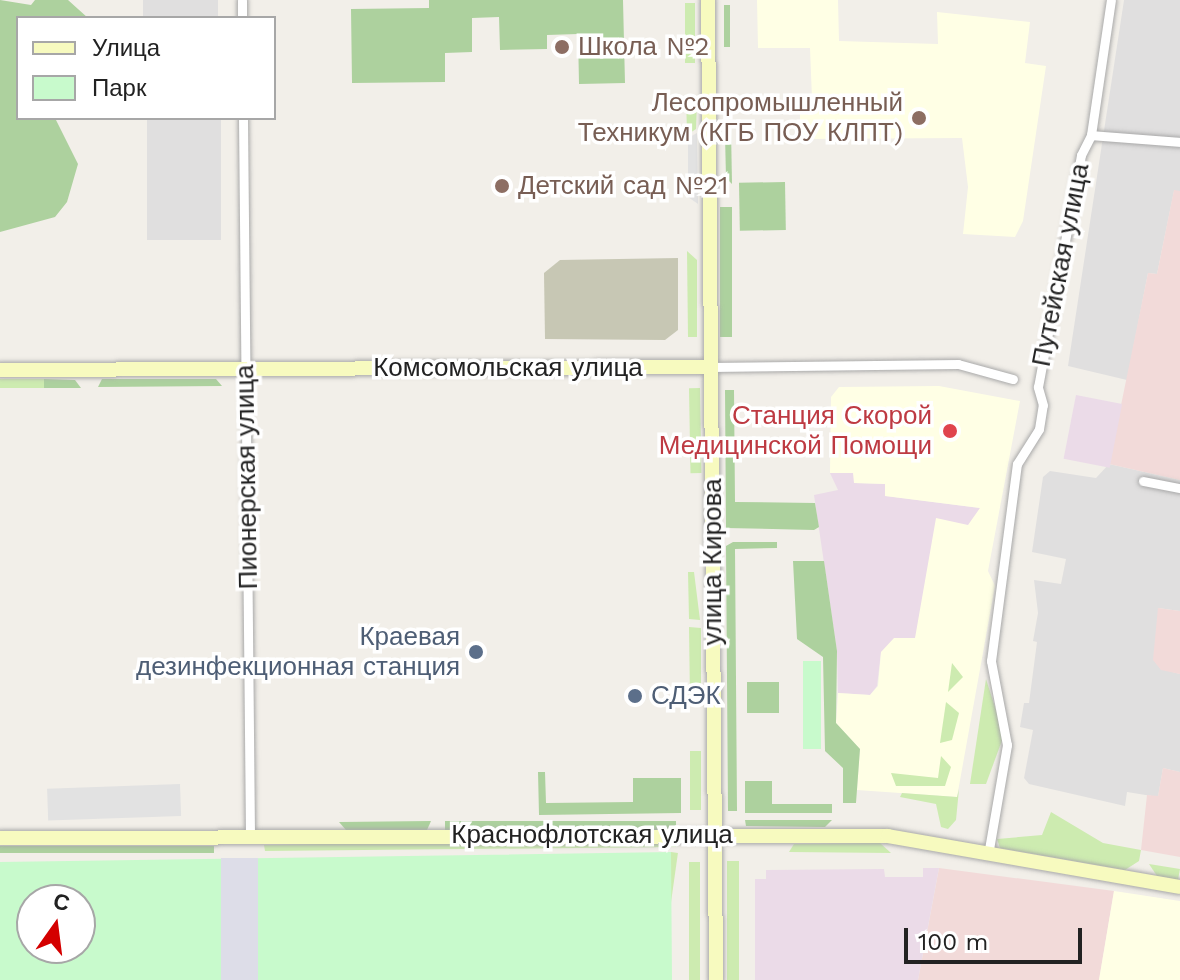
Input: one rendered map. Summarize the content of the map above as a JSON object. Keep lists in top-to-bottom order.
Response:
{
  "streets": {
    "street": [
      "Путейская улица",
      "Комсомольская улица",
      "Пионерская улица",
      "улица Кирова",
      "Краснофлотская улица"
    ]
  },
  "crossings": [
    ["Путейская улица", "Краснофлотская улица"],
    ["Комсомольская улица", "Пионерская улица"],
    ["Комсомольская улица", "улица Кирова"],
    ["Пионерская улица", "Краснофлотская улица"],
    ["улица Кирова", "Краснофлотская улица"]
  ],
  "places": [
    "Школа №2",
    "Лесопромышленный Техникум (КГБ ПОУ КЛПТ)",
    "Детский сад №21",
    "Станция Скорой Медицинской Помощи",
    "Краевая дезинфекционная станция",
    "СДЭК"
  ],
  "legend": ["Улица", "Парк"],
  "scale_bar": "100 m",
  "north": "top"
}
